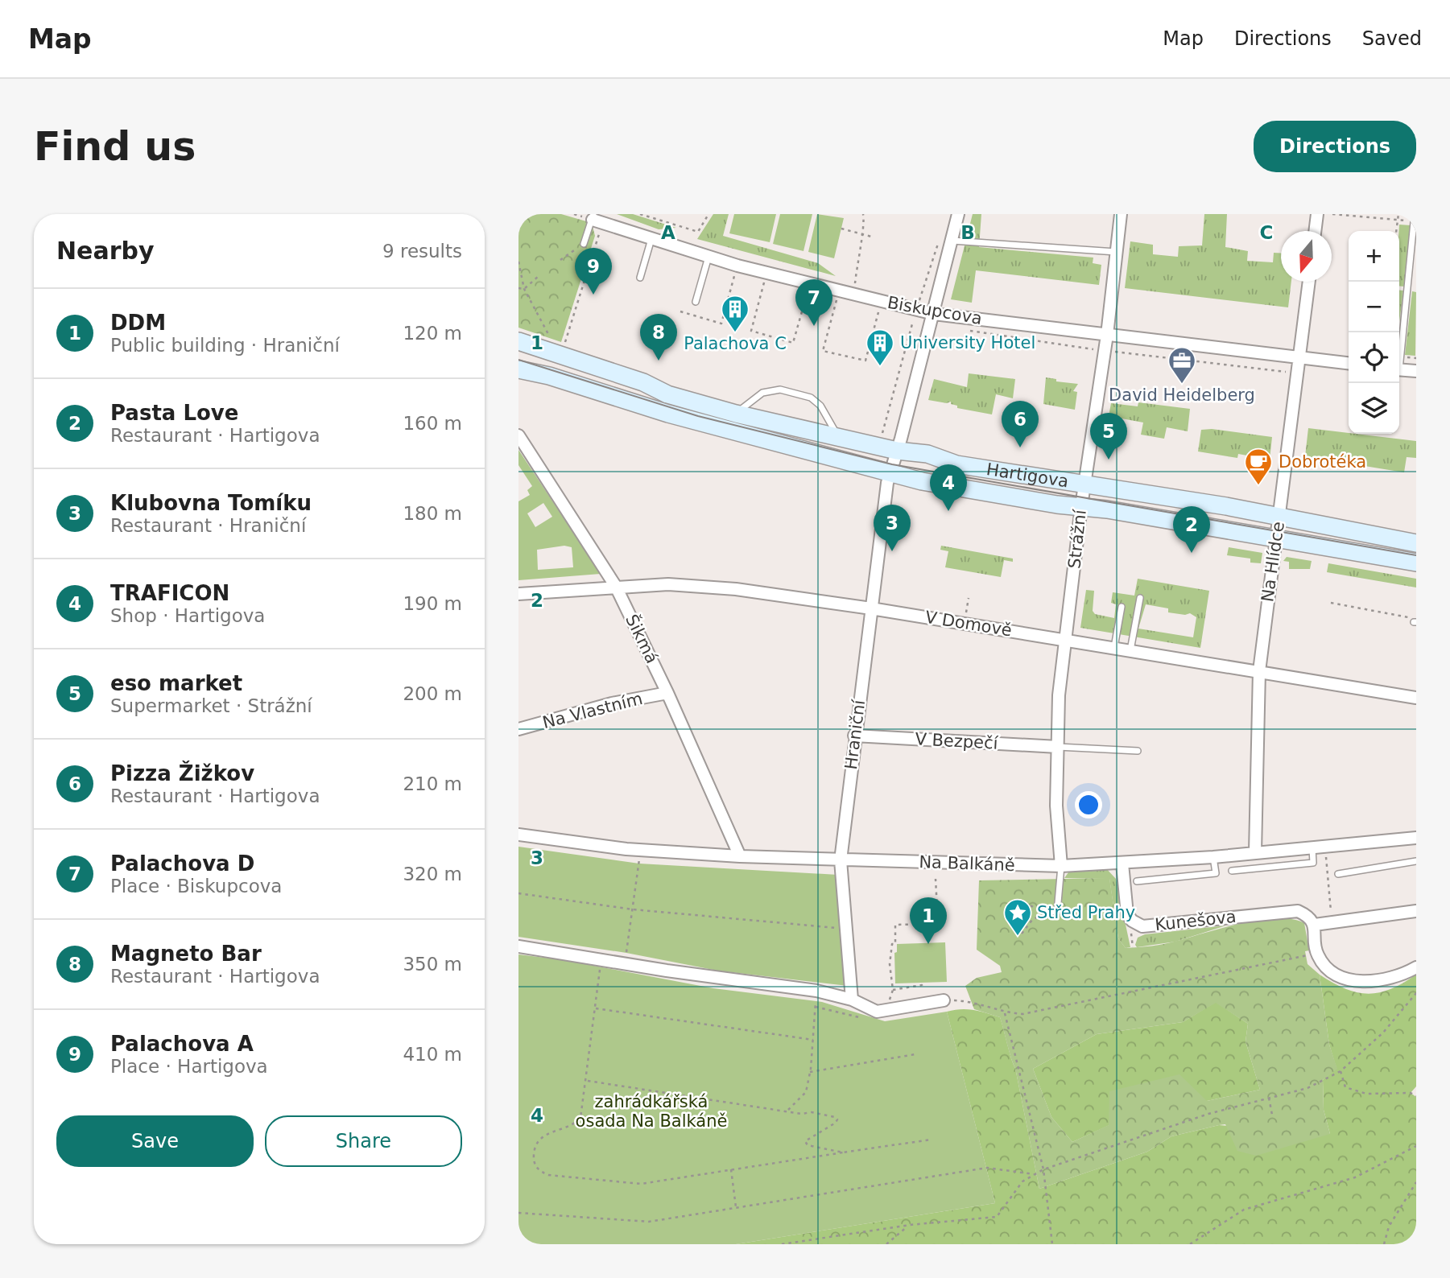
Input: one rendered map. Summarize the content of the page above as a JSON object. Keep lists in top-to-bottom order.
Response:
{
  "streets": {
    "main road": ["Hartigova"],
    "street": [
      "Biskupcova",
      "Strážní",
      "Na Hlídce",
      "V Domově",
      "Šikmá",
      "Na Vlastním",
      "Hraniční",
      "V Bezpečí",
      "Na Balkáně",
      "Kunešova"
    ]
  },
  "crossings": [
    ["Biskupcova", "Strážní"],
    ["Biskupcova", "Na Hlídce"],
    ["Biskupcova", "Hraniční"],
    ["Hartigova", "Strážní"],
    ["Hartigova", "Na Hlídce"],
    ["Hartigova", "Hraniční"],
    ["Strážní", "V Domově"],
    ["Strážní", "V Bezpečí"],
    ["Strážní", "Na Balkáně"],
    ["Na Hlídce", "V Domově"],
    ["Na Hlídce", "Na Balkáně"],
    ["V Domově", "Šikmá"],
    ["V Domově", "Hraniční"],
    ["Šikmá", "Na Vlastním"],
    ["Šikmá", "Na Balkáně"],
    ["Hraniční", "V Bezpečí"],
    ["Hraniční", "Na Balkáně"],
    ["Na Balkáně", "Kunešova"]
  ],
  "parks": ["zahrádkářská osada Na Balkáně"],
  "places": {
    "building": ["Palachova C", "University Hotel"],
    "office": ["David Heidelberg"],
    "cafe": ["Dobrotéka"],
    "place": ["Střed Prahy"]
  },
  "north": "bottom",
  "page": {
    "header": "Map",
    "nav": ["Map", "Directions", "Saved"],
    "buttons": [
      "Directions",
      ["Save", "Share"]
    ],
    "title": "Find us",
    "heading": ["Nearby", "9 results"],
    "map_buttons": ["+", "−"],
    "pins": [
      "9",
      "7",
      "8",
      "6",
      "5",
      "4",
      "3",
      "2",
      "1"
    ],
    "list": [
      {
        "mark": "1",
        "name": "DDM",
        "note": "Public building · Hraniční",
        "value": "120 m"
      },
      {
        "mark": "2",
        "name": "Pasta Love",
        "note": "Restaurant · Hartigova",
        "value": "160 m"
      },
      {
        "mark": "3",
        "name": "Klubovna Tomíku",
        "note": "Restaurant · Hraniční",
        "value": "180 m"
      },
      {
        "mark": "4",
        "name": "TRAFICON",
        "note": "Shop · Hartigova",
        "value": "190 m"
      },
      {
        "mark": "5",
        "name": "eso market",
        "note": "Supermarket · Strážní",
        "value": "200 m"
      },
      {
        "mark": "6",
        "name": "Pizza Žižkov",
        "note": "Restaurant · Hartigova",
        "value": "210 m"
      },
      {
        "mark": "7",
        "name": "Palachova D",
        "note": "Place · Biskupcova",
        "value": "320 m"
      },
      {
        "mark": "8",
        "name": "Magneto Bar",
        "note": "Restaurant · Hartigova",
        "value": "350 m"
      },
      {
        "mark": "9",
        "name": "Palachova A",
        "note": "Place · Hartigova",
        "value": "410 m"
      }
    ]
  },
  "grid": {
    "columns": ["A", "B", "C"],
    "rows": [
      "1",
      "2",
      "3",
      "4"
    ]
  }
}
